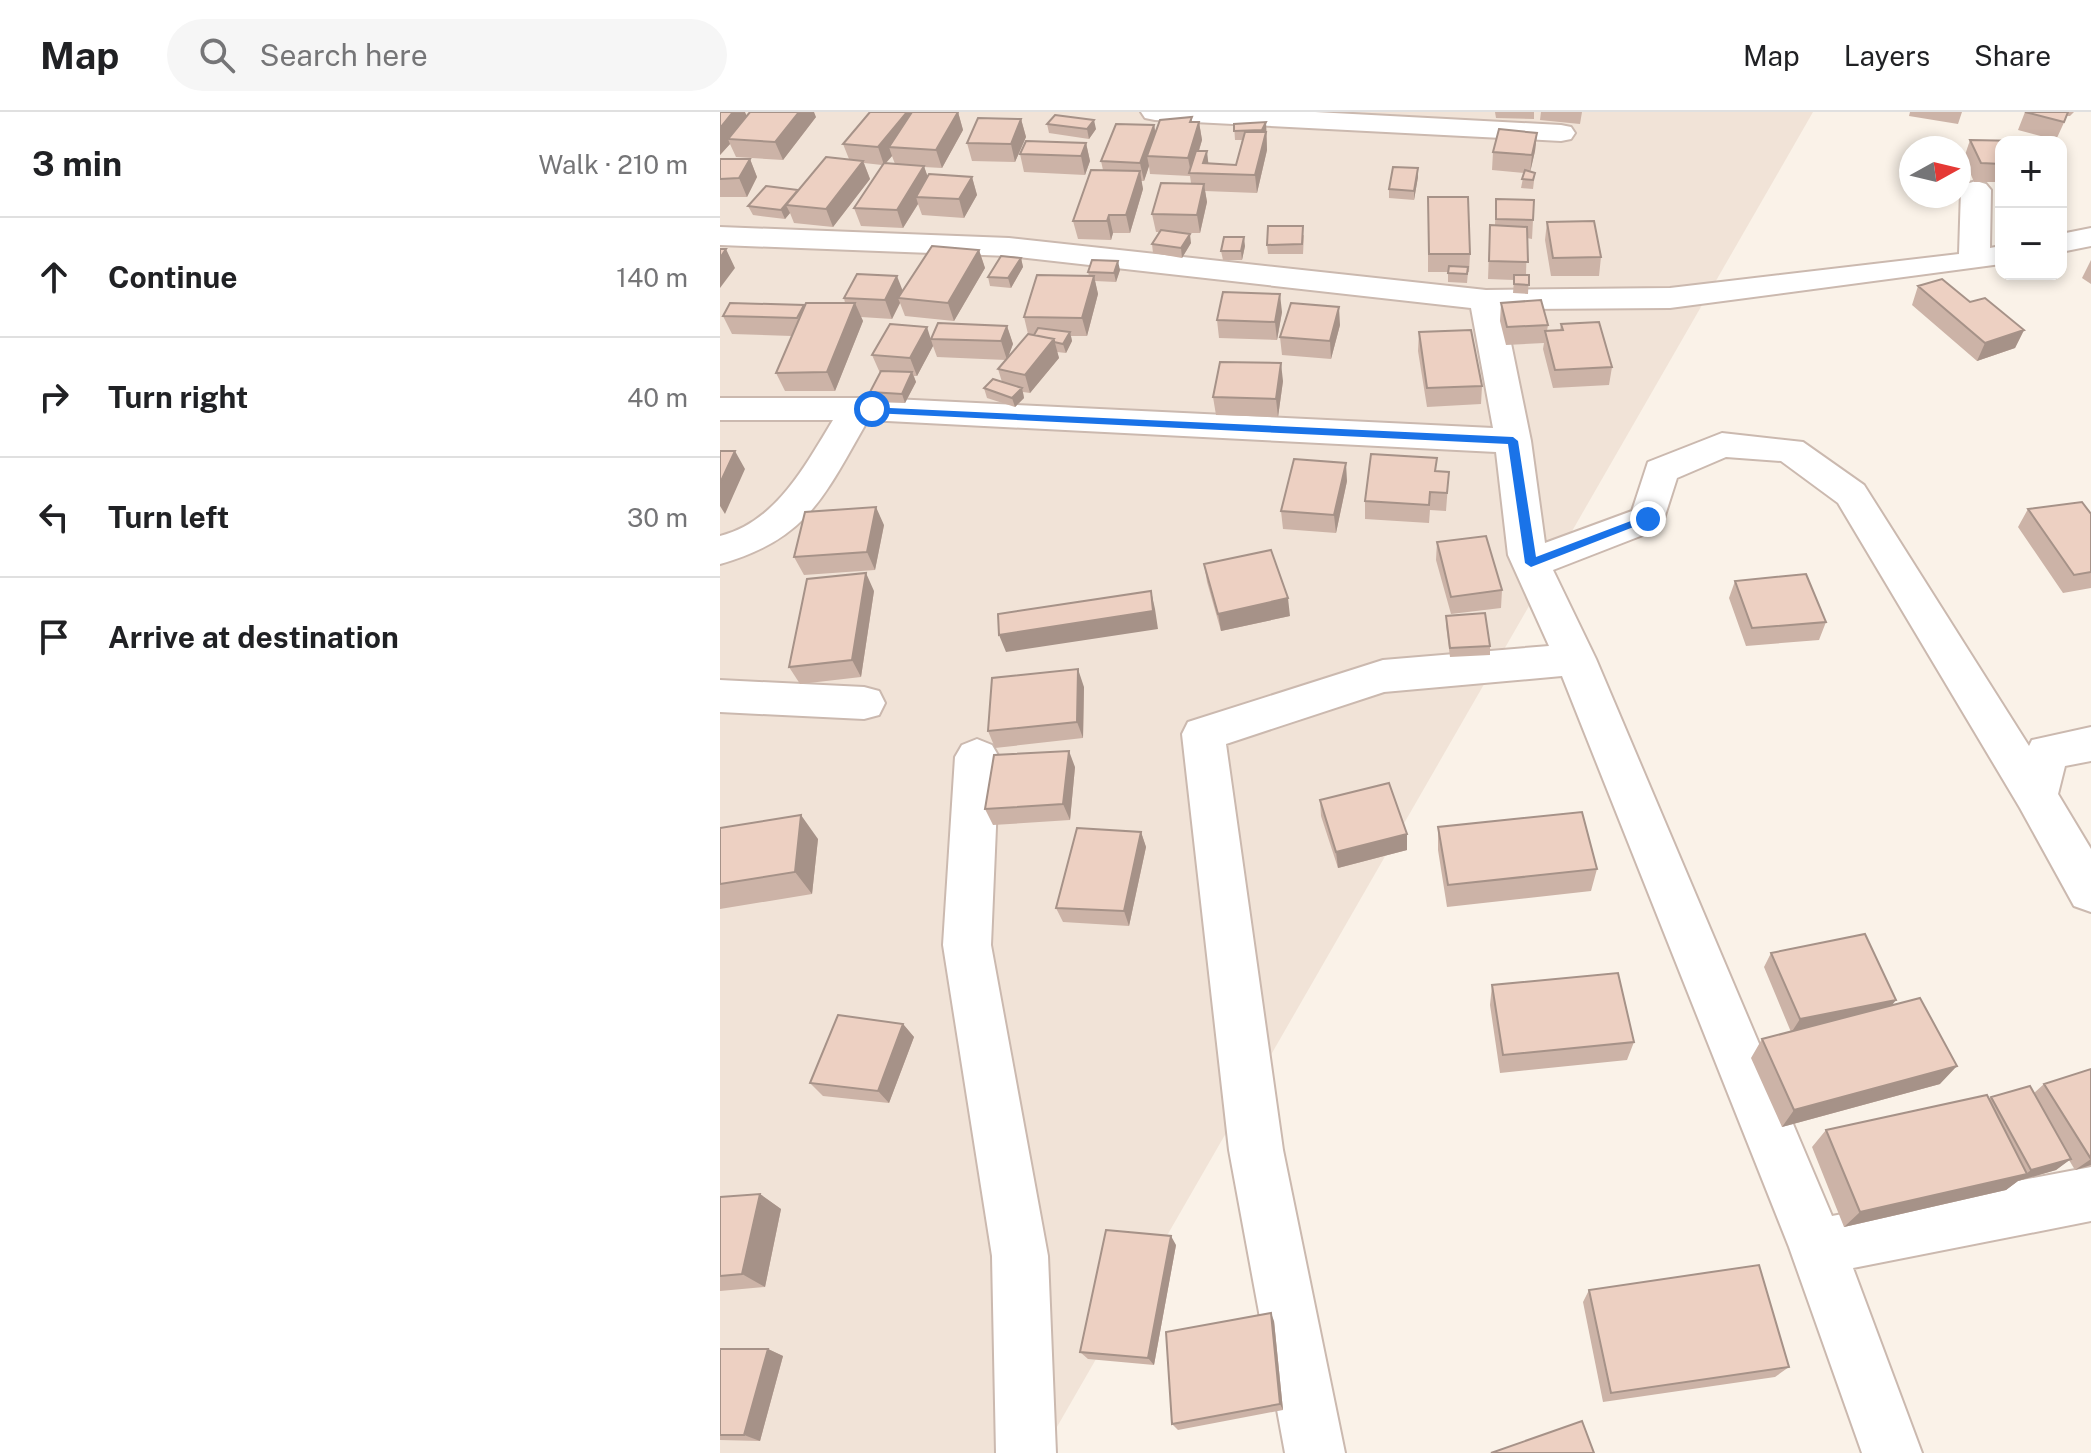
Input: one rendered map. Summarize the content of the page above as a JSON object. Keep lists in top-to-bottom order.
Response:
{
  "north": "right",
  "page": {
    "header": "Map",
    "search": "Search here",
    "nav": ["Map", "Layers", "Share"],
    "heading": ["3 min", "Walk · 210 m"],
    "map_buttons": ["+", "−"],
    "list": [
      ["Continue", "140 m"],
      ["Turn right", "40 m"],
      ["Turn left", "30 m"],
      "Arrive at destination"
    ]
  }
}
